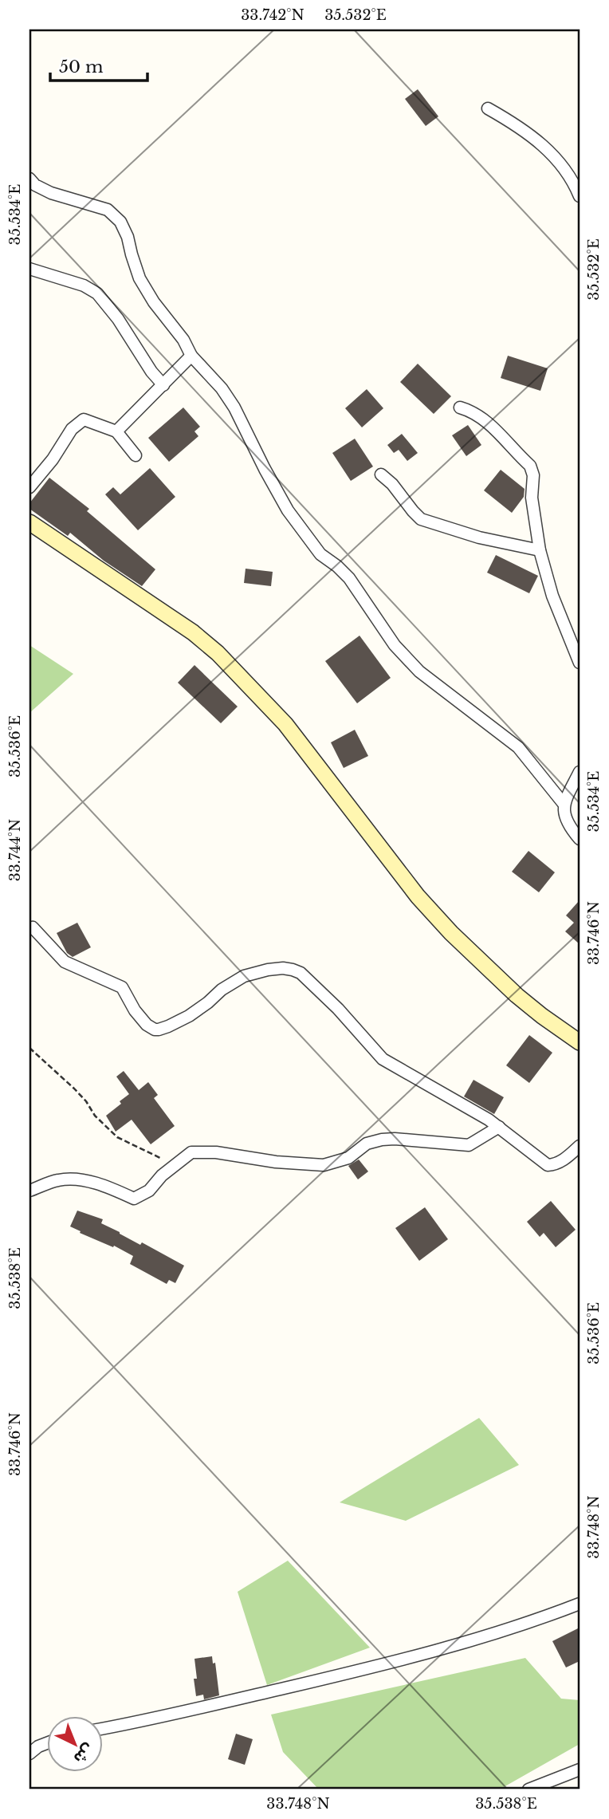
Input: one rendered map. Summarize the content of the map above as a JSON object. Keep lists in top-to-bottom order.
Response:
{
  "scale_bar": "50 m",
  "north": "bottom right",
  "coordinates": [
    "33.742°N",
    "35.532°E",
    "35.534°E",
    "35.536°E",
    "33.744°N",
    "33.746°N",
    "35.538°E",
    "33.748°N"
  ]
}
